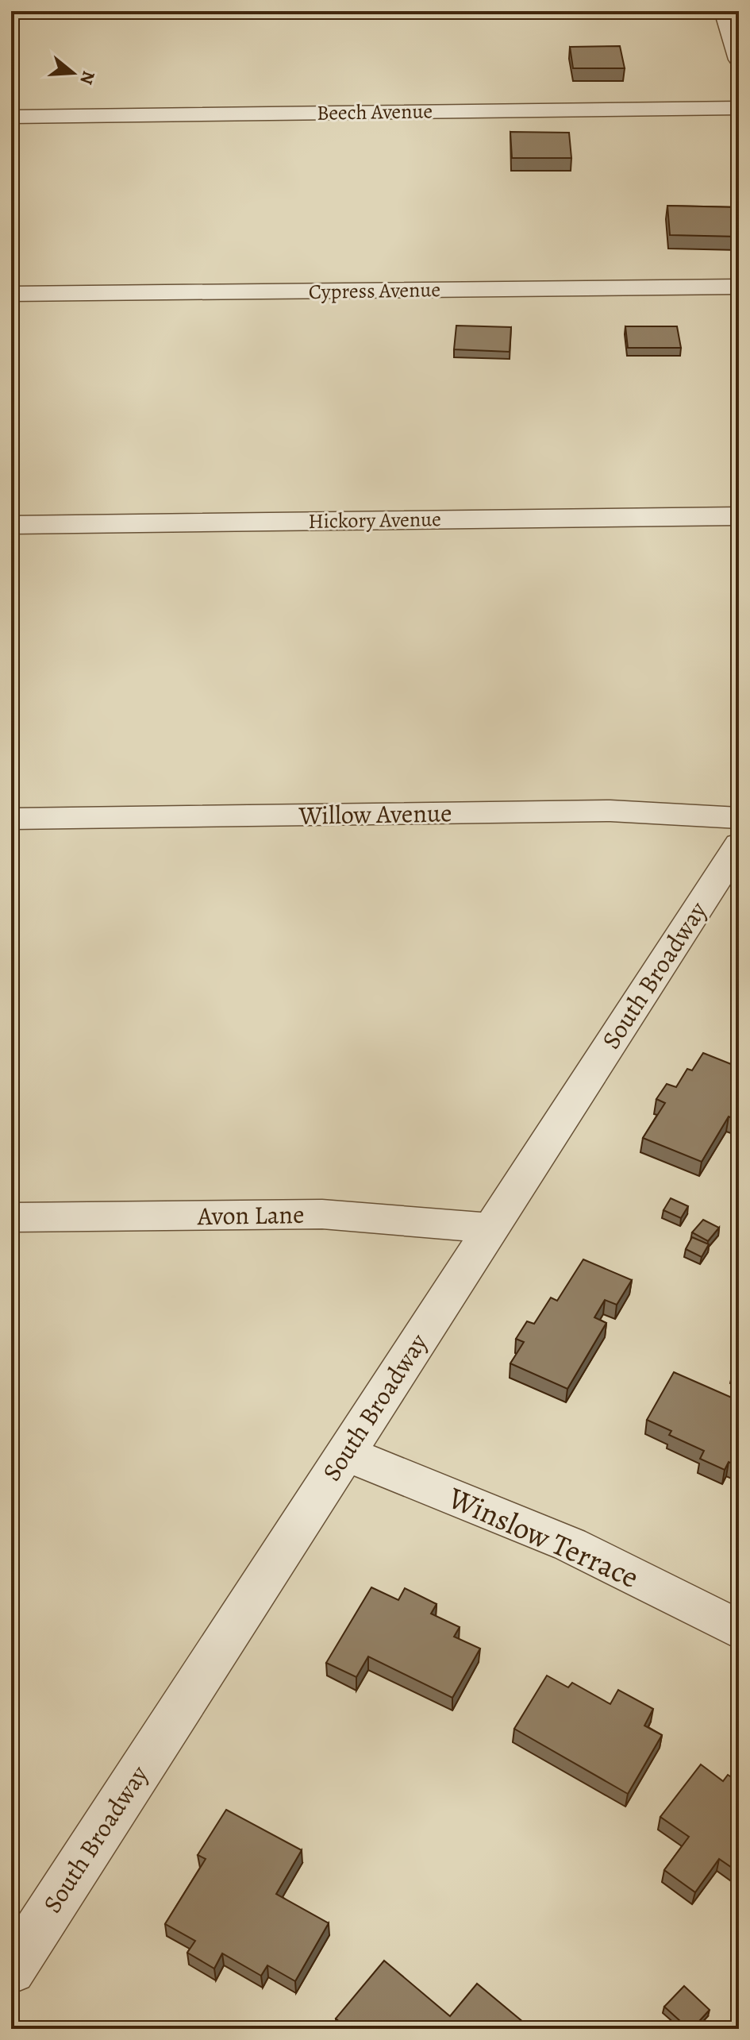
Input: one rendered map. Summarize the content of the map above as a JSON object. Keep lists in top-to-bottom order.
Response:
{
  "streets": {
    "street": [
      "Beech Avenue",
      "Cypress Avenue",
      "Hickory Avenue",
      "Willow Avenue",
      "South Broadway",
      "Avon Lane",
      "Winslow Terrace"
    ]
  },
  "crossings": [
    ["South Broadway", "Avon Lane"],
    ["South Broadway", "Winslow Terrace"]
  ],
  "north": "right"
}
